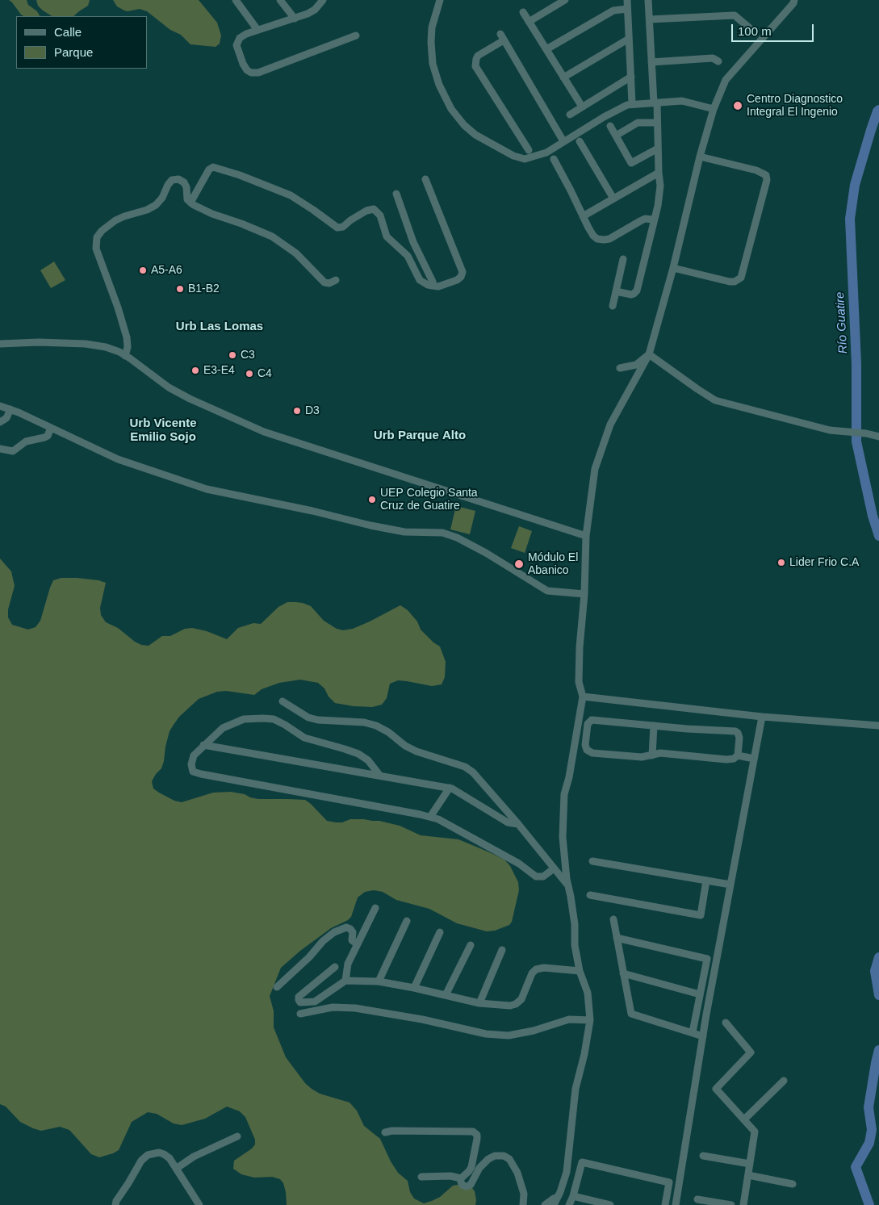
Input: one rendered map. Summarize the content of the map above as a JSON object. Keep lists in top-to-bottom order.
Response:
{
  "districts": ["Urb Las Lomas", "Urb Vicente Emilio Sojo", "Urb Parque Alto"],
  "water": ["Río Guatire"],
  "places": [
    "Centro Diagnostico Integral El Ingenio",
    "A5-A6",
    "B1-B2",
    "C3",
    "E3-E4",
    "C4",
    "D3",
    "UEP Colegio Santa Cruz de Guatire",
    "Lider Frio C.A",
    "Módulo El Abanico"
  ],
  "legend": ["Calle", "Parque"],
  "scale_bar": "100 m"
}
